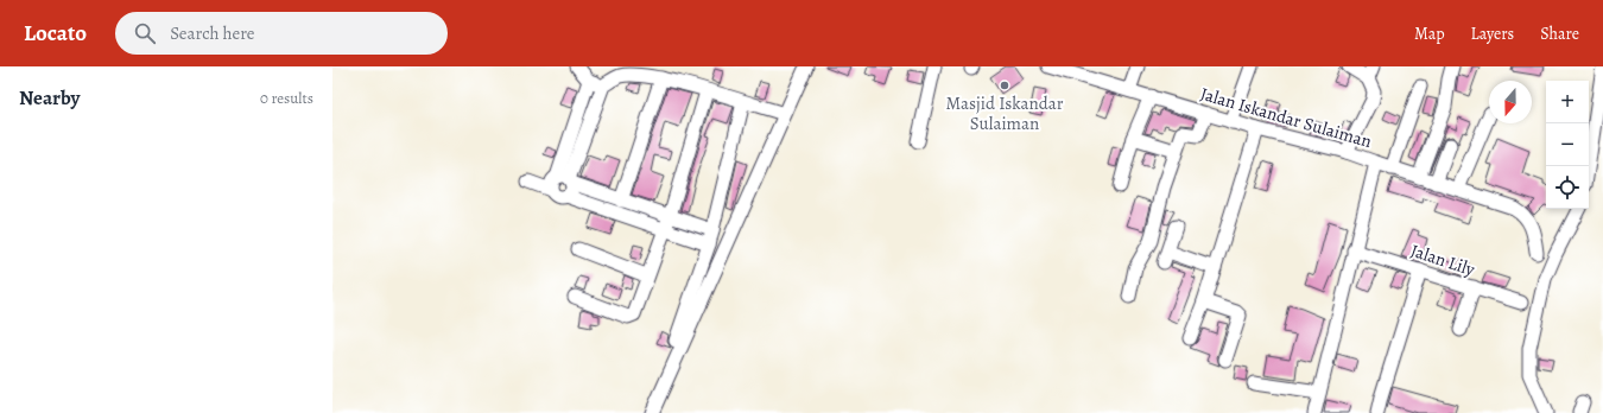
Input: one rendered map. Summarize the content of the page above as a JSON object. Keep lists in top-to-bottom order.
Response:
{
  "streets": {
    "street": ["Jalan Iskandar Sulaiman", "Jalan Lily"]
  },
  "crossings": [
    ["Jalan Iskandar Sulaiman", "Jalan Lily"]
  ],
  "places": ["Masjid Iskandar Sulaiman"],
  "north": "bottom",
  "page": {
    "header": "Locato",
    "search": "Search here",
    "nav": ["Map", "Layers", "Share"],
    "heading": ["Nearby", "0 results"],
    "map_buttons": ["+", "−"]
  }
}
